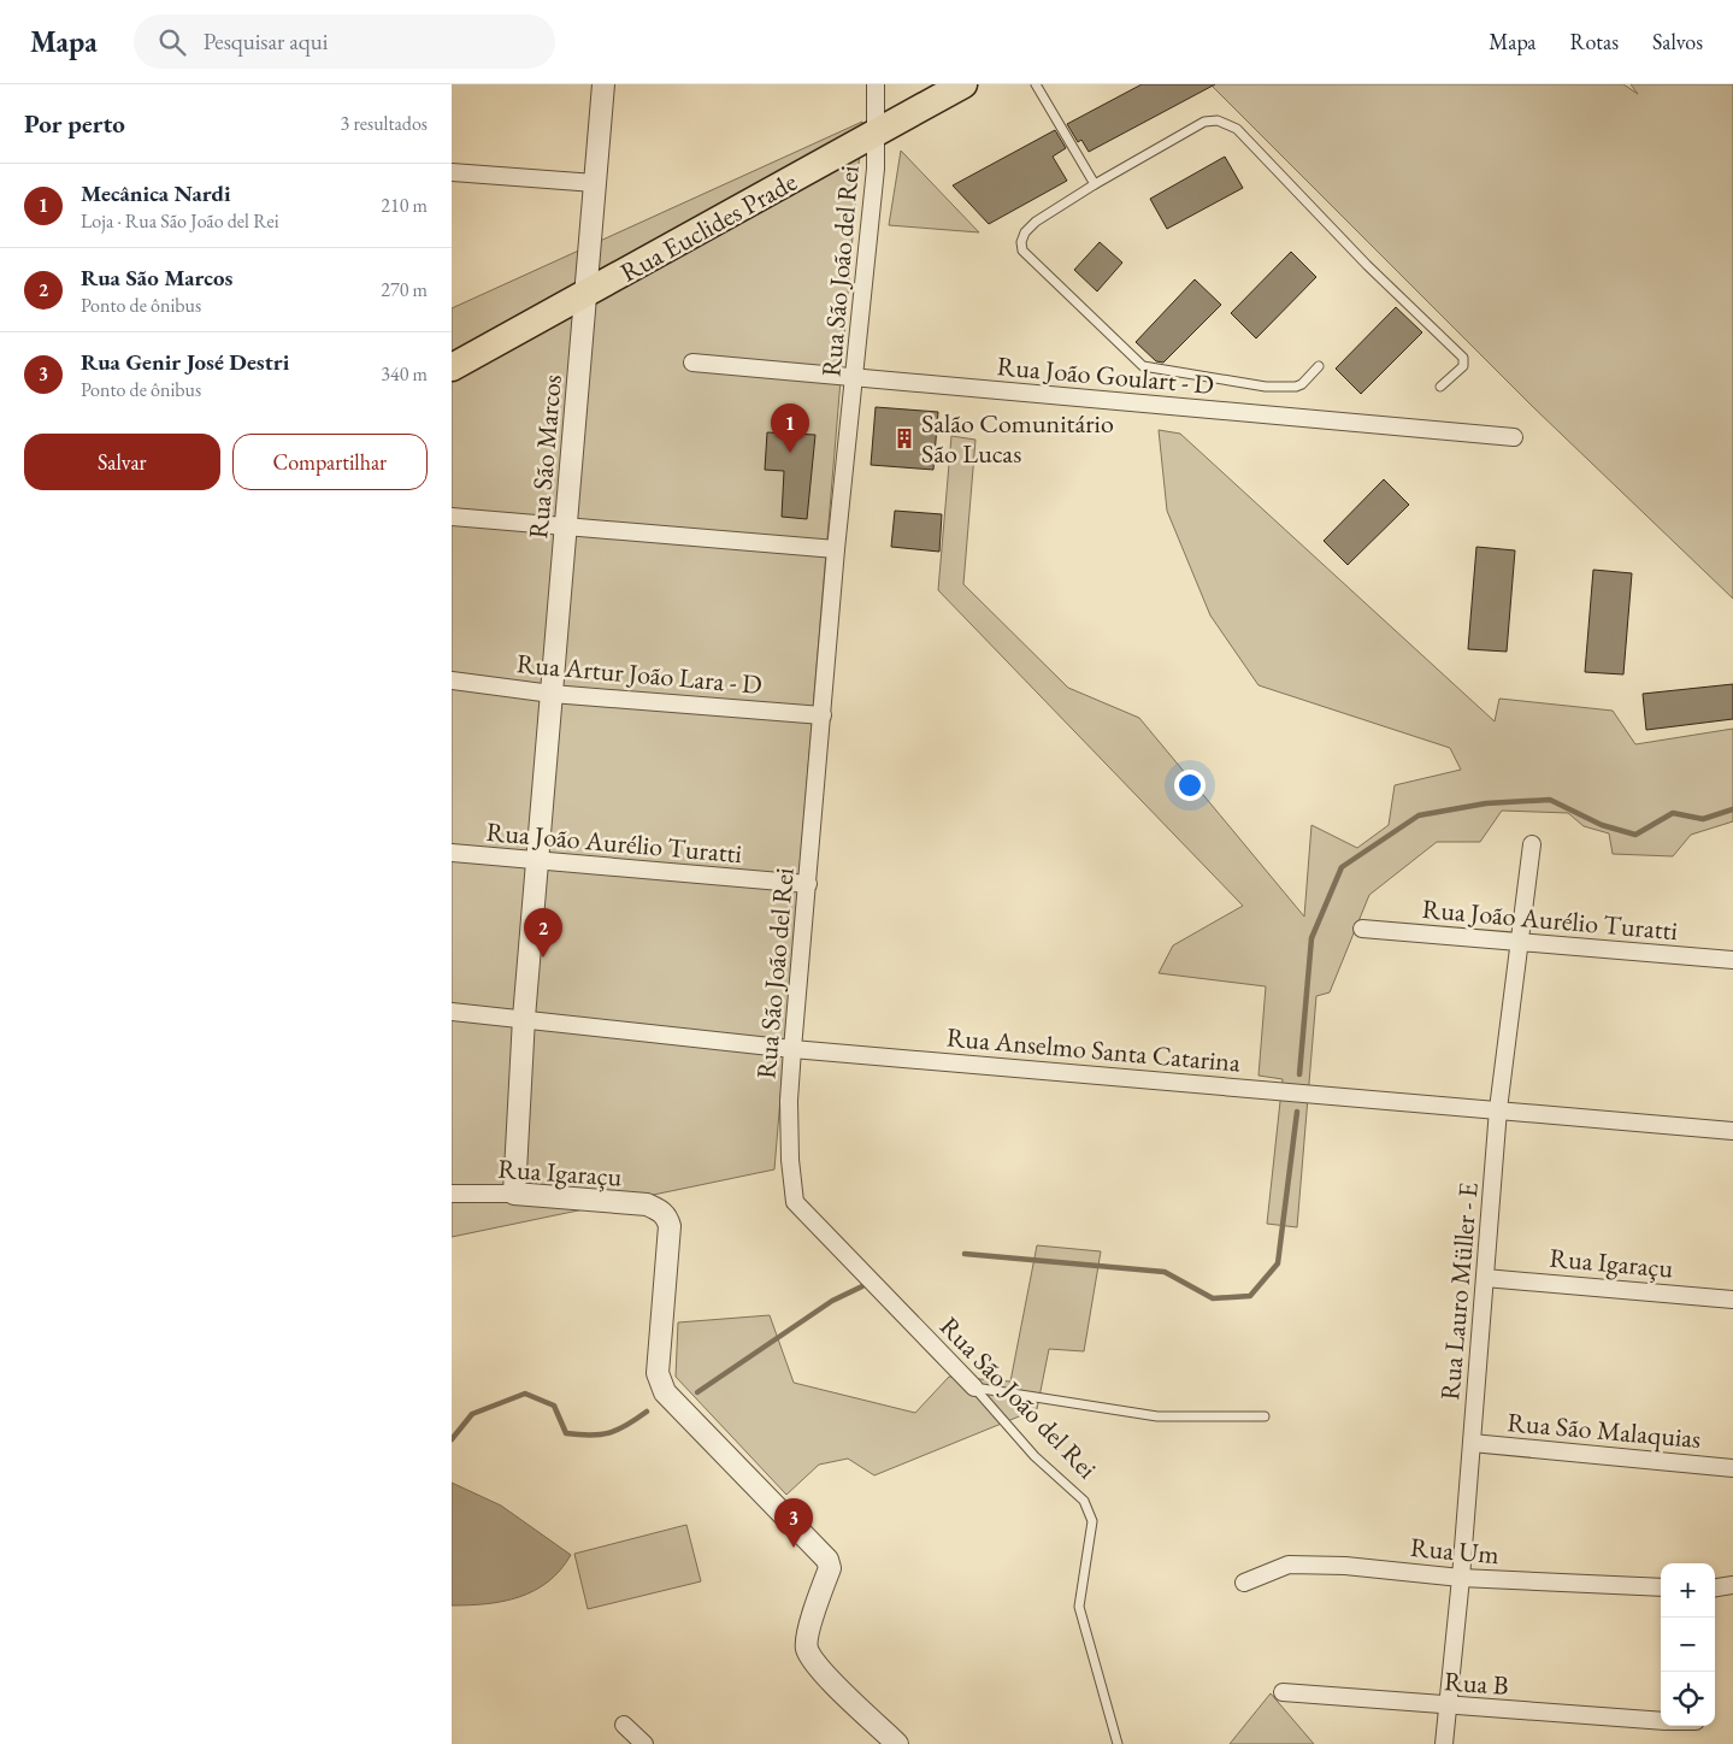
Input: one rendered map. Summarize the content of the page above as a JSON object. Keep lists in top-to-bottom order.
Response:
{
  "streets": {
    "main road": ["Rua Euclides Prade"],
    "street": [
      "Rua São João del Rei",
      "Rua João Goulart - D",
      "Rua São Marcos",
      "Rua Artur João Lara - D",
      "Rua João Aurélio Turatti",
      "Rua Anselmo Santa Catarina",
      "Rua Igaraçu",
      "Rua Lauro Müller - E",
      "Rua São Malaquias",
      "Rua Um",
      "Rua B"
    ]
  },
  "crossings": [
    ["Rua Euclides Prade", "Rua São João del Rei"],
    ["Rua Euclides Prade", "Rua São Marcos"],
    ["Rua São João del Rei", "Rua João Goulart - D"],
    ["Rua São João del Rei", "Rua Artur João Lara - D"],
    ["Rua São João del Rei", "Rua João Aurélio Turatti"],
    ["Rua São João del Rei", "Rua Anselmo Santa Catarina"],
    ["Rua São Marcos", "Rua Artur João Lara - D"],
    ["Rua São Marcos", "Rua João Aurélio Turatti"],
    ["Rua São Marcos", "Rua Anselmo Santa Catarina"],
    ["Rua São Marcos", "Rua Igaraçu"],
    ["Rua João Aurélio Turatti", "Rua Lauro Müller - E"],
    ["Rua Anselmo Santa Catarina", "Rua Lauro Müller - E"],
    ["Rua Igaraçu", "Rua Lauro Müller - E"],
    ["Rua Lauro Müller - E", "Rua São Malaquias"],
    ["Rua Lauro Müller - E", "Rua Um"],
    ["Rua Lauro Müller - E", "Rua B"]
  ],
  "places": {
    "building": ["Salão Comunitário São Lucas"]
  },
  "page": {
    "header": "Mapa",
    "search": "Pesquisar aqui",
    "nav": ["Mapa", "Rotas", "Salvos"],
    "heading": ["Por perto", "3 resultados"],
    "list": [
      {
        "mark": "1",
        "name": "Mecânica Nardi",
        "note": "Loja · Rua São João del Rei",
        "value": "210 m"
      },
      {
        "mark": "2",
        "name": "Rua São Marcos",
        "note": "Ponto de ônibus",
        "value": "270 m"
      },
      {
        "mark": "3",
        "name": "Rua Genir José Destri",
        "note": "Ponto de ônibus",
        "value": "340 m"
      }
    ],
    "pins": ["1", "2", "3"],
    "buttons": ["Salvar", "Compartilhar"],
    "map_buttons": ["+", "−"]
  }
}
